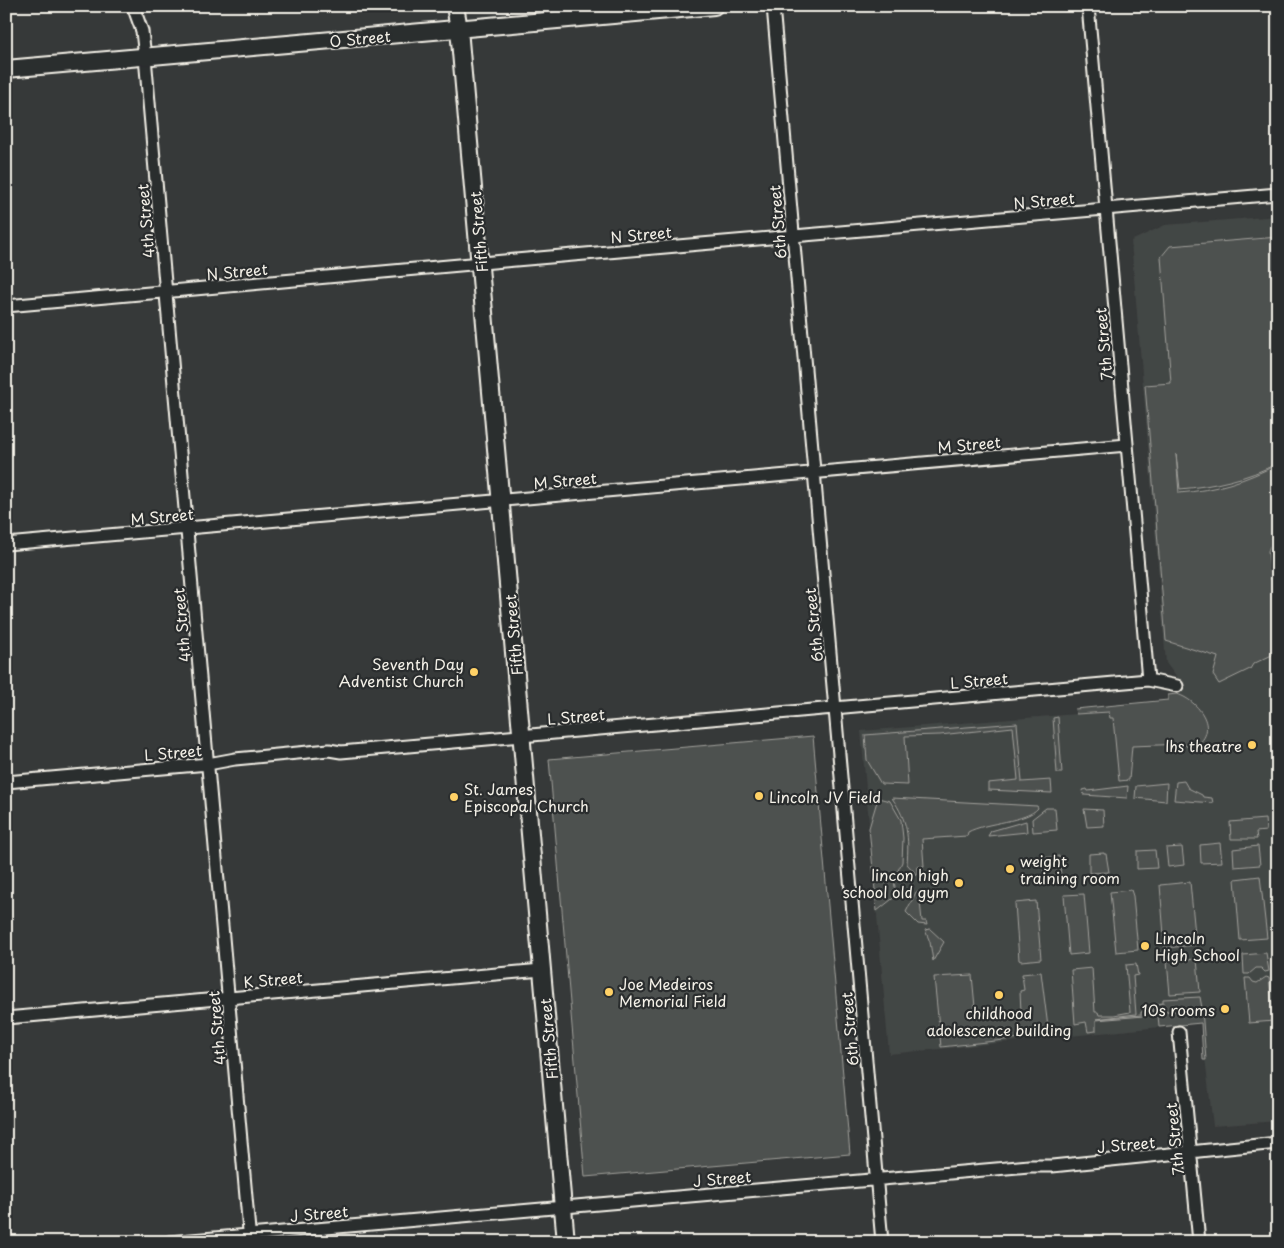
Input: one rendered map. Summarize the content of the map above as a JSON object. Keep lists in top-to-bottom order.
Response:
{
  "streets": {
    "street": [
      "O Street",
      "N Street",
      "4th Street",
      "6th Street",
      "Fifth Street",
      "7th Street",
      "M Street",
      "L Street",
      "K Street",
      "J Street"
    ]
  },
  "crossings": [
    ["O Street", "4th Street"],
    ["O Street", "Fifth Street"],
    ["N Street", "4th Street"],
    ["N Street", "6th Street"],
    ["N Street", "Fifth Street"],
    ["N Street", "7th Street"],
    ["4th Street", "M Street"],
    ["4th Street", "L Street"],
    ["4th Street", "K Street"],
    ["4th Street", "J Street"],
    ["6th Street", "M Street"],
    ["6th Street", "L Street"],
    ["6th Street", "J Street"],
    ["Fifth Street", "M Street"],
    ["Fifth Street", "L Street"],
    ["Fifth Street", "K Street"],
    ["Fifth Street", "J Street"],
    ["7th Street", "M Street"],
    ["7th Street", "L Street"],
    ["7th Street", "J Street"]
  ],
  "places": [
    "Seventh Day Adventist Church",
    "lhs theatre",
    "Lincoln JV Field",
    "St. James Episcopal Church",
    "weight training room",
    "lincon high school old gym",
    "Lincoln High School",
    "Joe Medeiros Memorial Field",
    "childhood adolescence building",
    "10s rooms"
  ]
}
